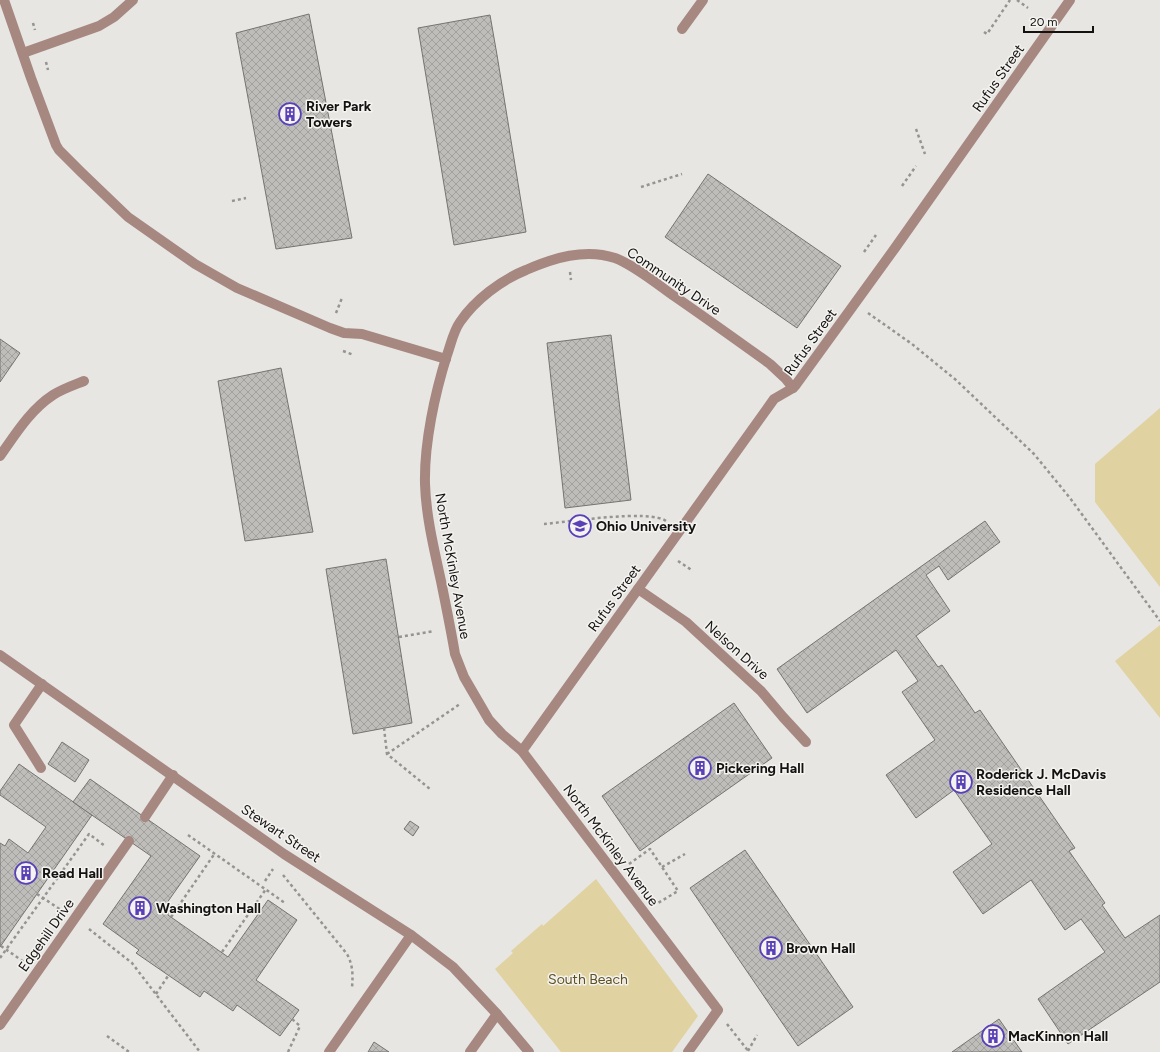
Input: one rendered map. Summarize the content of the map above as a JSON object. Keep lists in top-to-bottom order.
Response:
{
  "streets": {
    "street": [
      "Rufus Street",
      "Community Drive",
      "North McKinley Avenue",
      "Nelson Drive",
      "Stewart Street",
      "Edgehill Drive"
    ]
  },
  "crossings": [
    ["Rufus Street", "Community Drive"],
    ["Rufus Street", "North McKinley Avenue"],
    ["Rufus Street", "Nelson Drive"],
    ["Community Drive", "North McKinley Avenue"]
  ],
  "parks": ["South Beach"],
  "places": {
    "building": [
      "River Park Towers",
      "Pickering Hall",
      "Roderick J. McDavis Residence Hall",
      "Read Hall",
      "Washington Hall",
      "Brown Hall",
      "MacKinnon Hall"
    ],
    "school or university": ["Ohio University"]
  },
  "scale_bar": "20 m"
}
